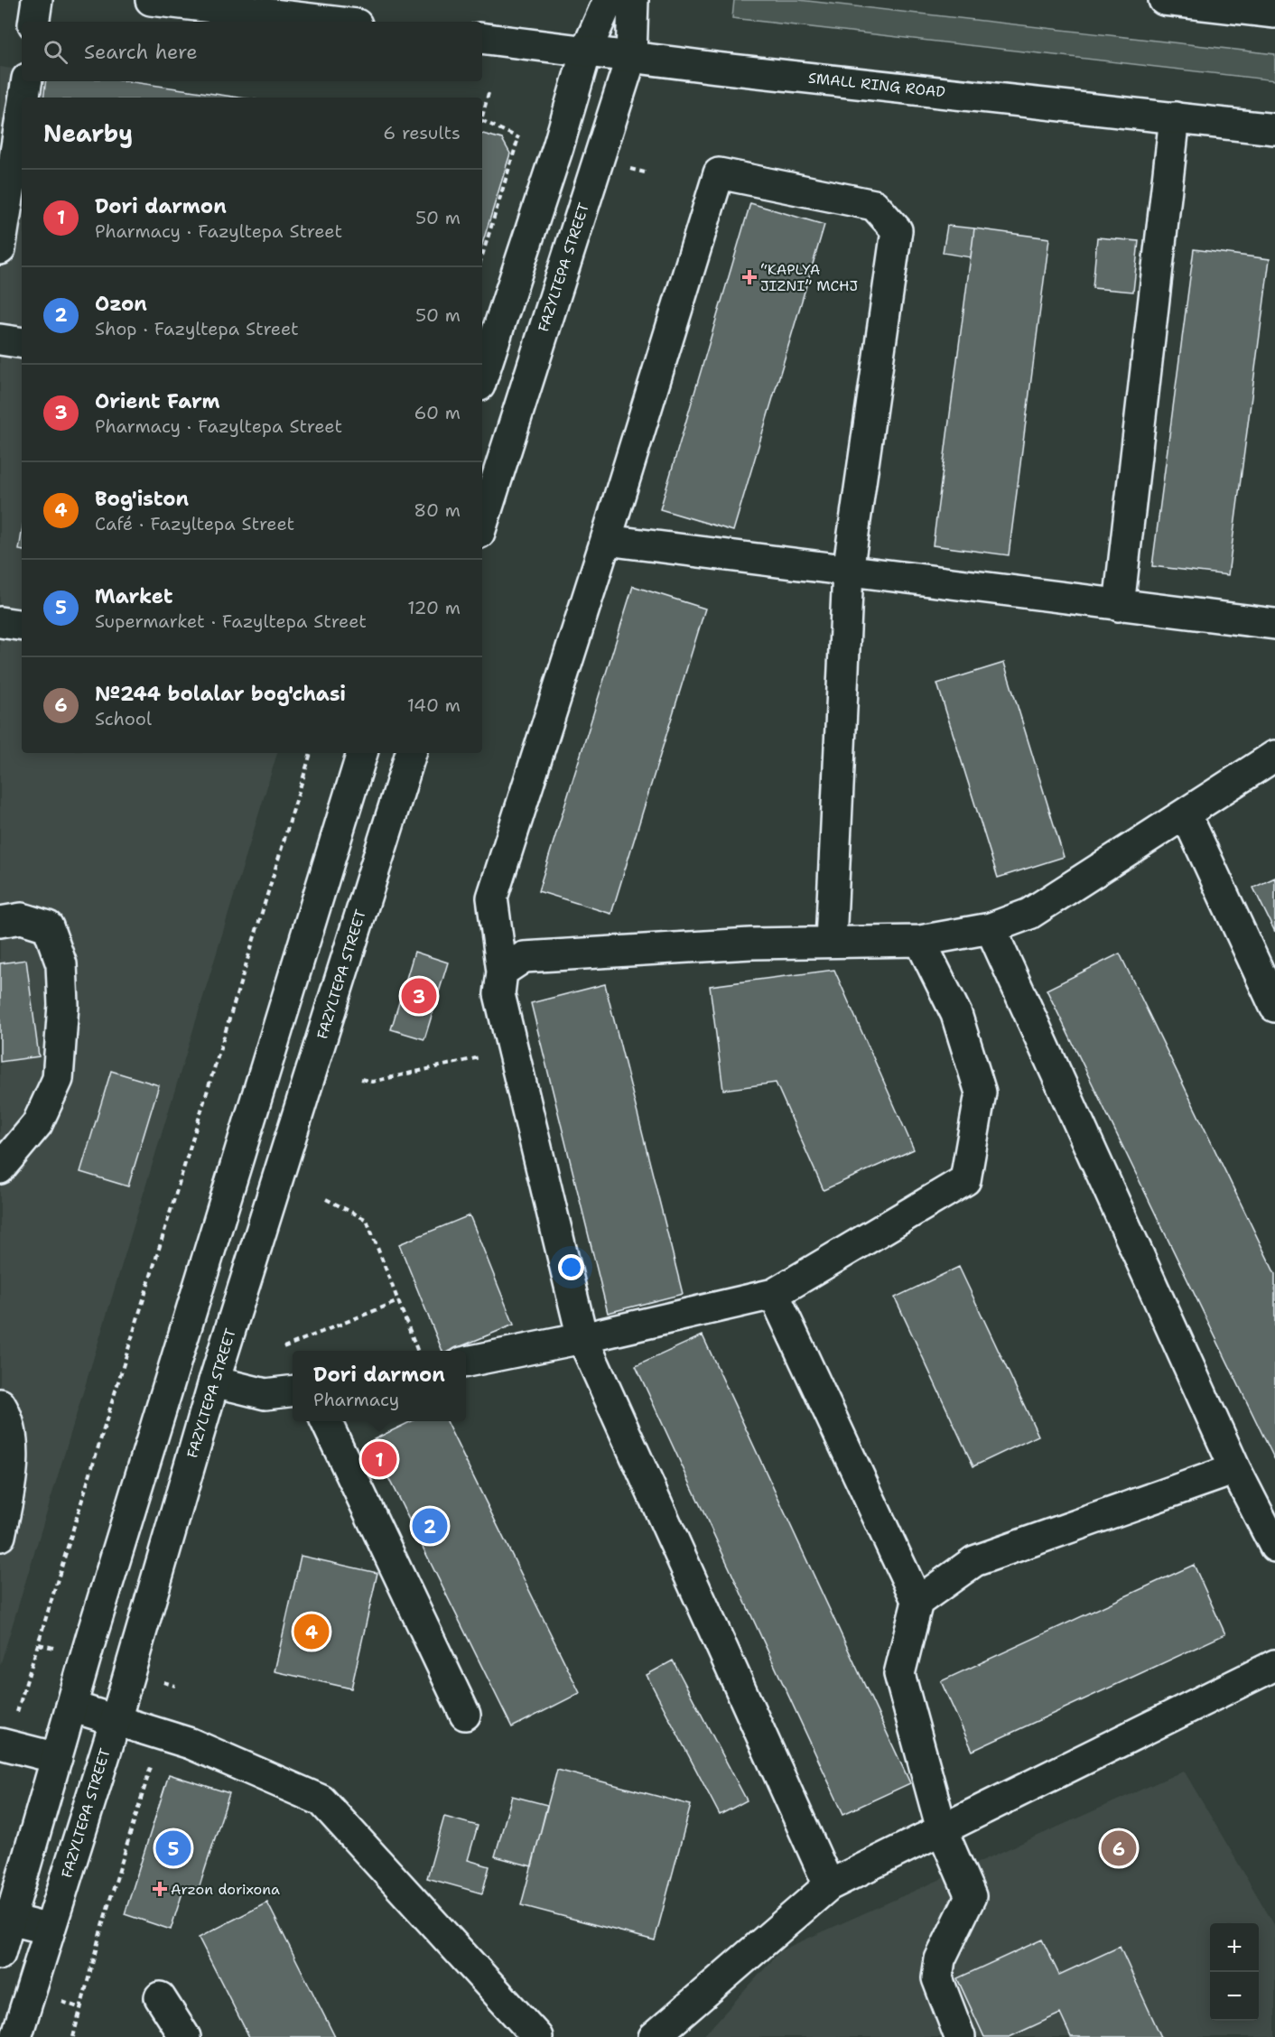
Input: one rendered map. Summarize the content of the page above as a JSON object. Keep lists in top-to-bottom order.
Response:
{
  "streets": {
    "main road": ["SMALL RING ROAD", "FAZYLTEPA STREET"]
  },
  "crossings": [
    ["SMALL RING ROAD", "FAZYLTEPA STREET"]
  ],
  "places": {
    "health": ["“KAPLYA JIZNI” MCHJ", "Arzon dorixona"]
  },
  "page": {
    "search": "Search here",
    "heading": ["Nearby", "6 results"],
    "list": [
      {
        "mark": "1",
        "name": "Dori darmon",
        "note": "Pharmacy · Fazyltepa Street",
        "value": "50 m"
      },
      {
        "mark": "2",
        "name": "Ozon",
        "note": "Shop · Fazyltepa Street",
        "value": "50 m"
      },
      {
        "mark": "3",
        "name": "Orient Farm",
        "note": "Pharmacy · Fazyltepa Street",
        "value": "60 m"
      },
      {
        "mark": "4",
        "name": "Bog'iston",
        "note": "Café · Fazyltepa Street",
        "value": "80 m"
      },
      {
        "mark": "5",
        "name": "Market",
        "note": "Supermarket · Fazyltepa Street",
        "value": "120 m"
      },
      {
        "mark": "6",
        "name": "№244 bolalar bog'chasi",
        "note": "School",
        "value": "140 m"
      }
    ],
    "pins": [
      "3",
      "1",
      "2",
      "4",
      "5",
      "6"
    ],
    "popup": ["Dori darmon", "Pharmacy"],
    "map_buttons": ["+", "−"]
  }
}
